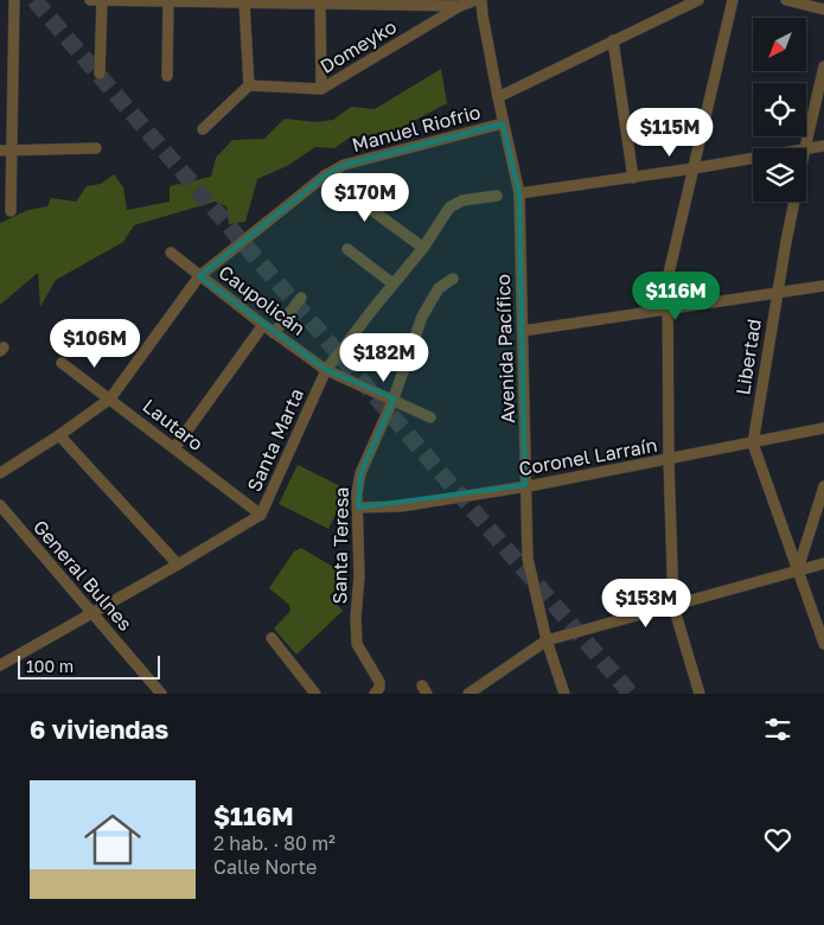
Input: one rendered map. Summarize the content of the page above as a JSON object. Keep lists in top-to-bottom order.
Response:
{
  "streets": {
    "street": [
      "Domeyko",
      "Manuel Riofrio",
      "Caupolicán",
      "Avenida Pacífico",
      "Libertad",
      "Lautaro",
      "Santa Marta",
      "Coronel Larraín",
      "Santa Teresa",
      "General Bulnes"
    ]
  },
  "crossings": [
    ["Manuel Riofrio", "Caupolicán"],
    ["Manuel Riofrio", "Avenida Pacífico"],
    ["Manuel Riofrio", "Lautaro"],
    ["Caupolicán", "Santa Marta"],
    ["Caupolicán", "Santa Teresa"],
    ["Avenida Pacífico", "Coronel Larraín"],
    ["Libertad", "Coronel Larraín"],
    ["Lautaro", "Santa Marta"],
    ["Santa Marta", "General Bulnes"],
    ["Coronel Larraín", "Santa Teresa"]
  ],
  "scale_bar": "100 m",
  "north": "bottom left",
  "page": {
    "price": [
      "$115M",
      "$170M",
      "$116M",
      "$106M",
      "$182M",
      "$153M"
    ],
    "scale": "100 m",
    "heading": "6 viviendas",
    "list": [
      {
        "name": "$116M",
        "note": "2 hab. · 80 m² · Calle Norte"
      }
    ]
  }
}
